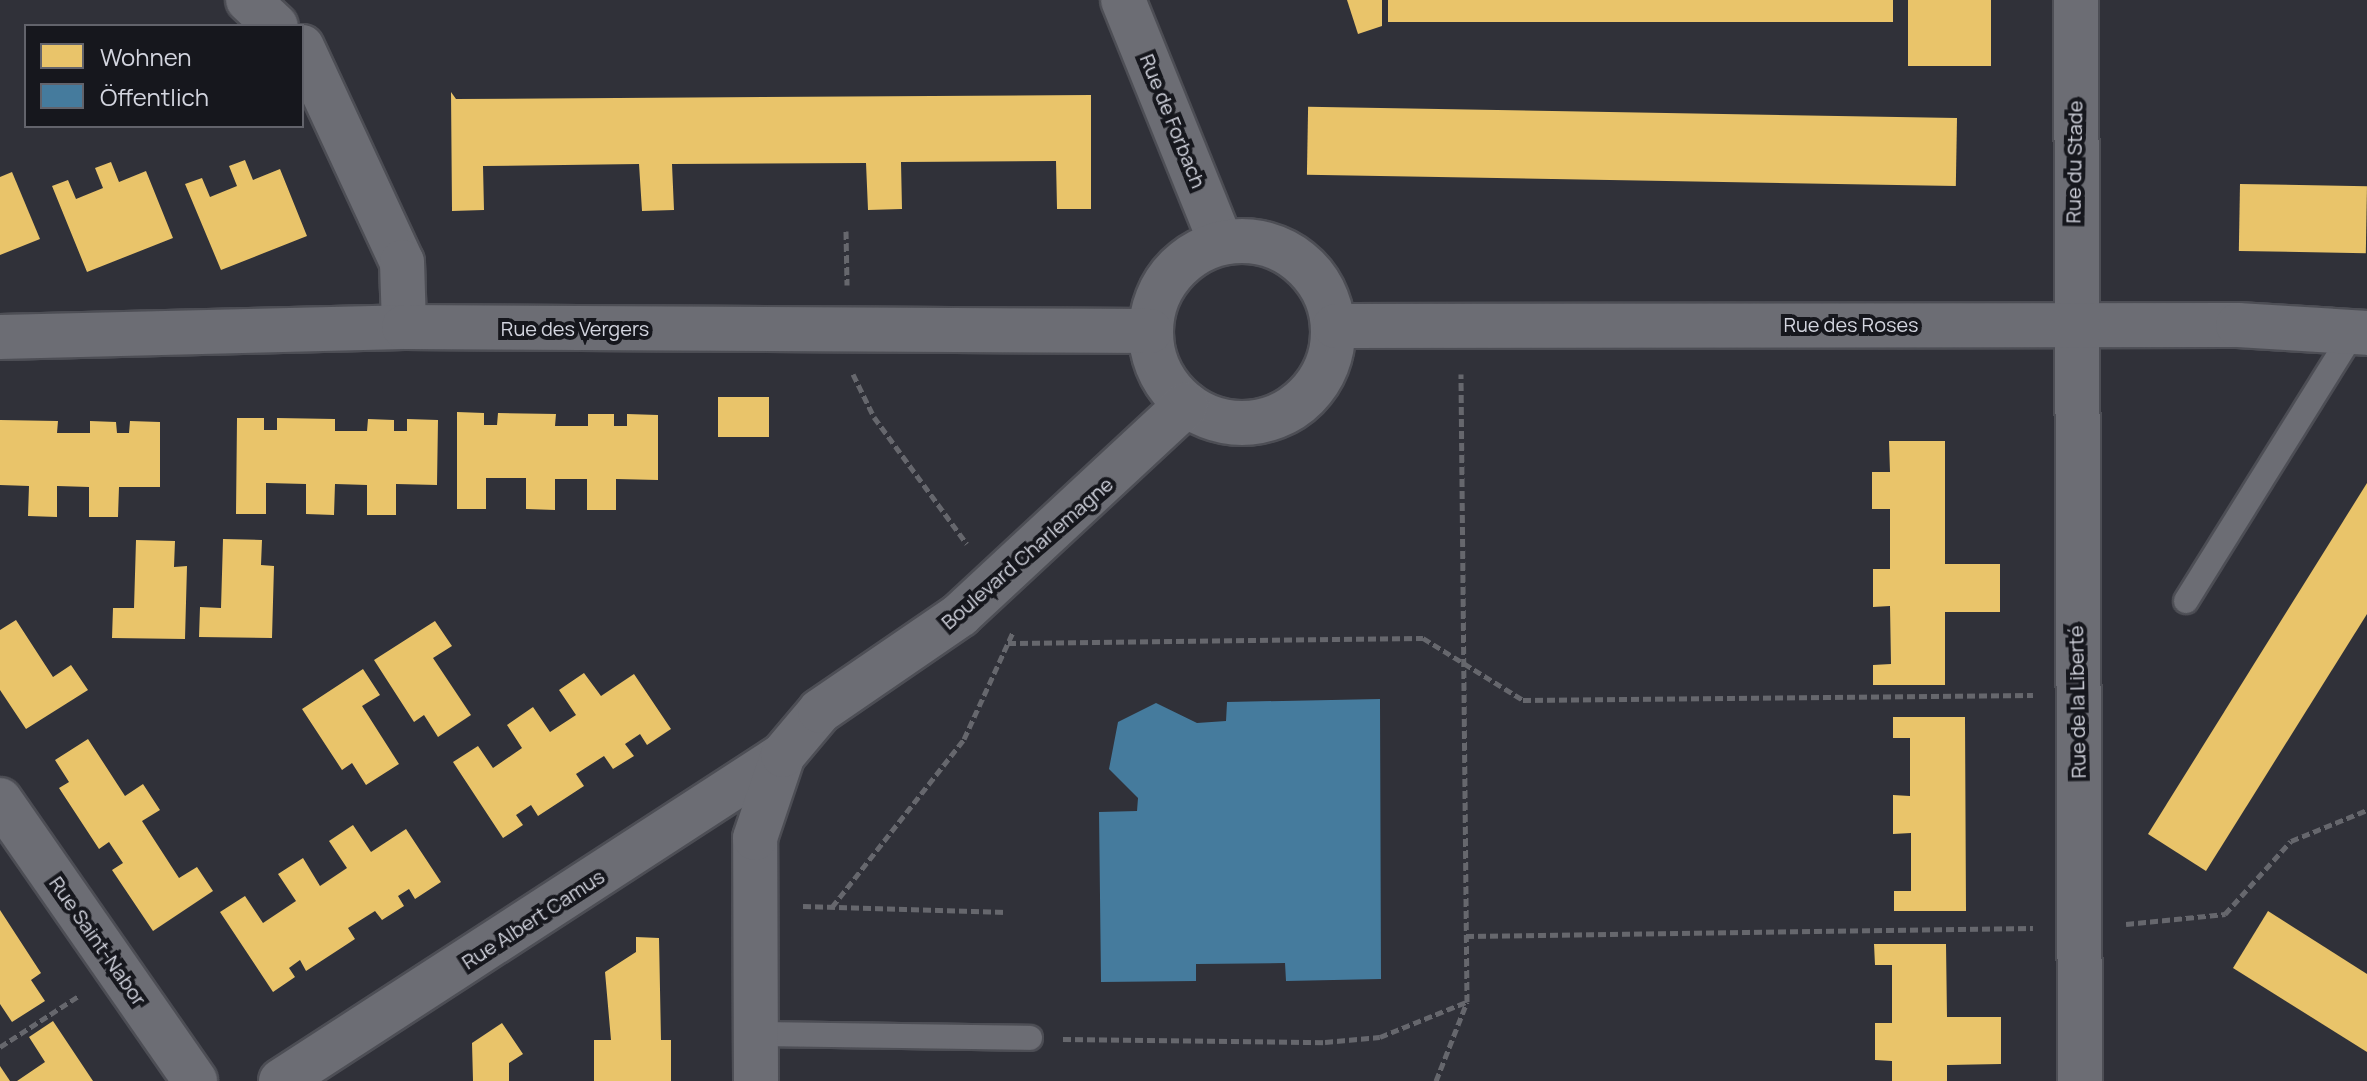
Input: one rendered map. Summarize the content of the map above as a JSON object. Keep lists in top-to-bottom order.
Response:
{
  "streets": {
    "street": [
      "Rue de Forbach",
      "Rue du Stade",
      "Rue des Roses",
      "Rue des Vergers",
      "Boulevard Charlemagne",
      "Rue de la Liberté",
      "Rue Albert Camus",
      "Rue Saint-Nabor"
    ]
  },
  "crossings": [
    ["Rue de Forbach", "Rue des Roses"],
    ["Rue de Forbach", "Rue des Vergers"],
    ["Rue de Forbach", "Boulevard Charlemagne"],
    ["Rue du Stade", "Rue des Roses"],
    ["Rue du Stade", "Rue de la Liberté"],
    ["Rue des Roses", "Rue des Vergers"],
    ["Rue des Roses", "Boulevard Charlemagne"],
    ["Rue des Roses", "Rue de la Liberté"],
    ["Rue des Vergers", "Boulevard Charlemagne"],
    ["Boulevard Charlemagne", "Rue Albert Camus"]
  ],
  "legend": ["Wohnen", "Öffentlich"]
}
